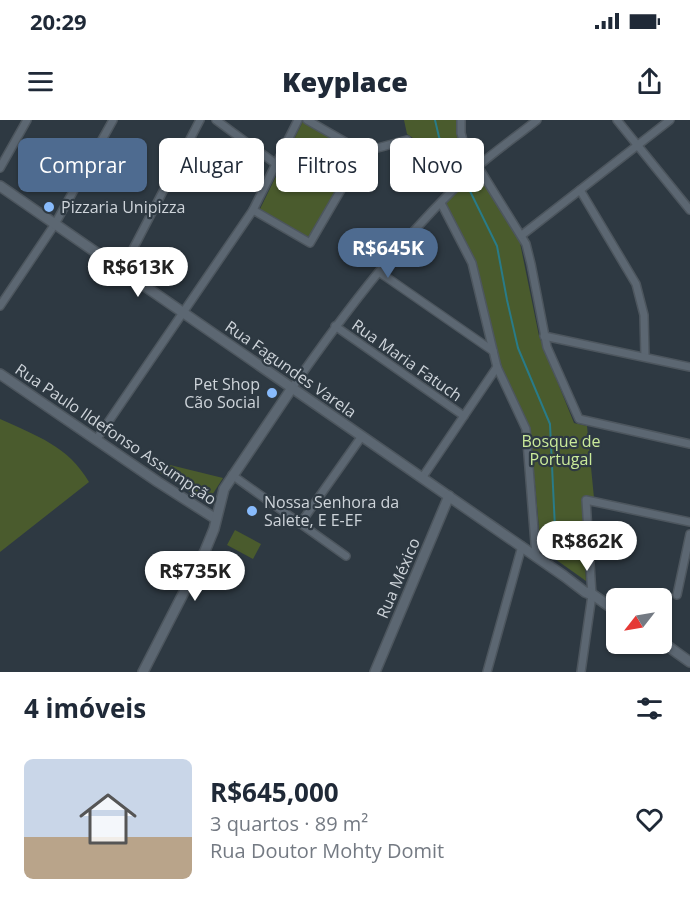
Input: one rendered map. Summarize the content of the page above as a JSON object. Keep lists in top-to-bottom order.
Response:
{
  "streets": {
    "main road": ["Rua Fagundes Varela", "Rua Paulo Ildefonso Assumpção", "Rua México"],
    "street": ["Rua Maria Fatuch"]
  },
  "crossings": [
    ["Rua Fagundes Varela", "Rua México"]
  ],
  "parks": ["Bosque de Portugal"],
  "places": ["Pizzaria Unipizza", "Pet Shop Cão Social", "Nossa Senhora da Salete, E E-EF"],
  "north": "bottom left",
  "page": {
    "status": "20:29",
    "header": "Keyplace",
    "chip": [
      "Comprar",
      "Alugar",
      "Filtros",
      "Novo"
    ],
    "price": [
      "R$645K",
      "R$613K",
      "R$862K",
      "R$735K"
    ],
    "heading": "4 imóveis",
    "list": [
      {
        "name": "R$645,000",
        "note": "3 quartos · 89 m² · Rua Doutor Mohty Domit"
      }
    ]
  }
}
